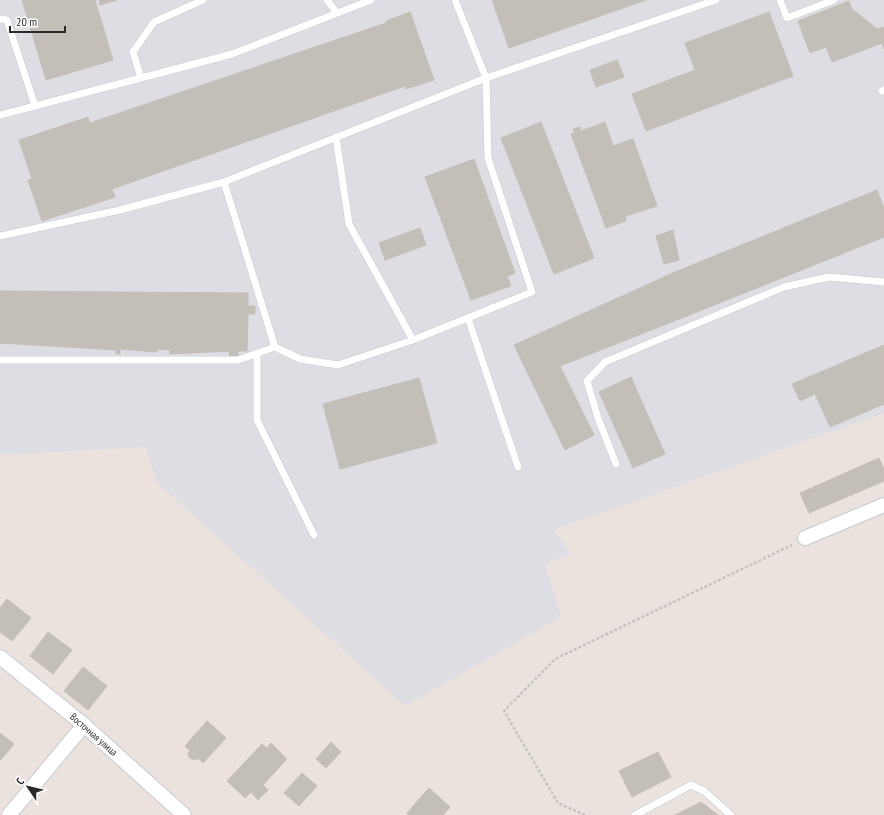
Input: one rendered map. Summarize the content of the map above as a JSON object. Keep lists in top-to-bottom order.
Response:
{
  "streets": {
    "street": ["Восточная улица"]
  },
  "scale_bar": "20 m",
  "north": "top left"
}
